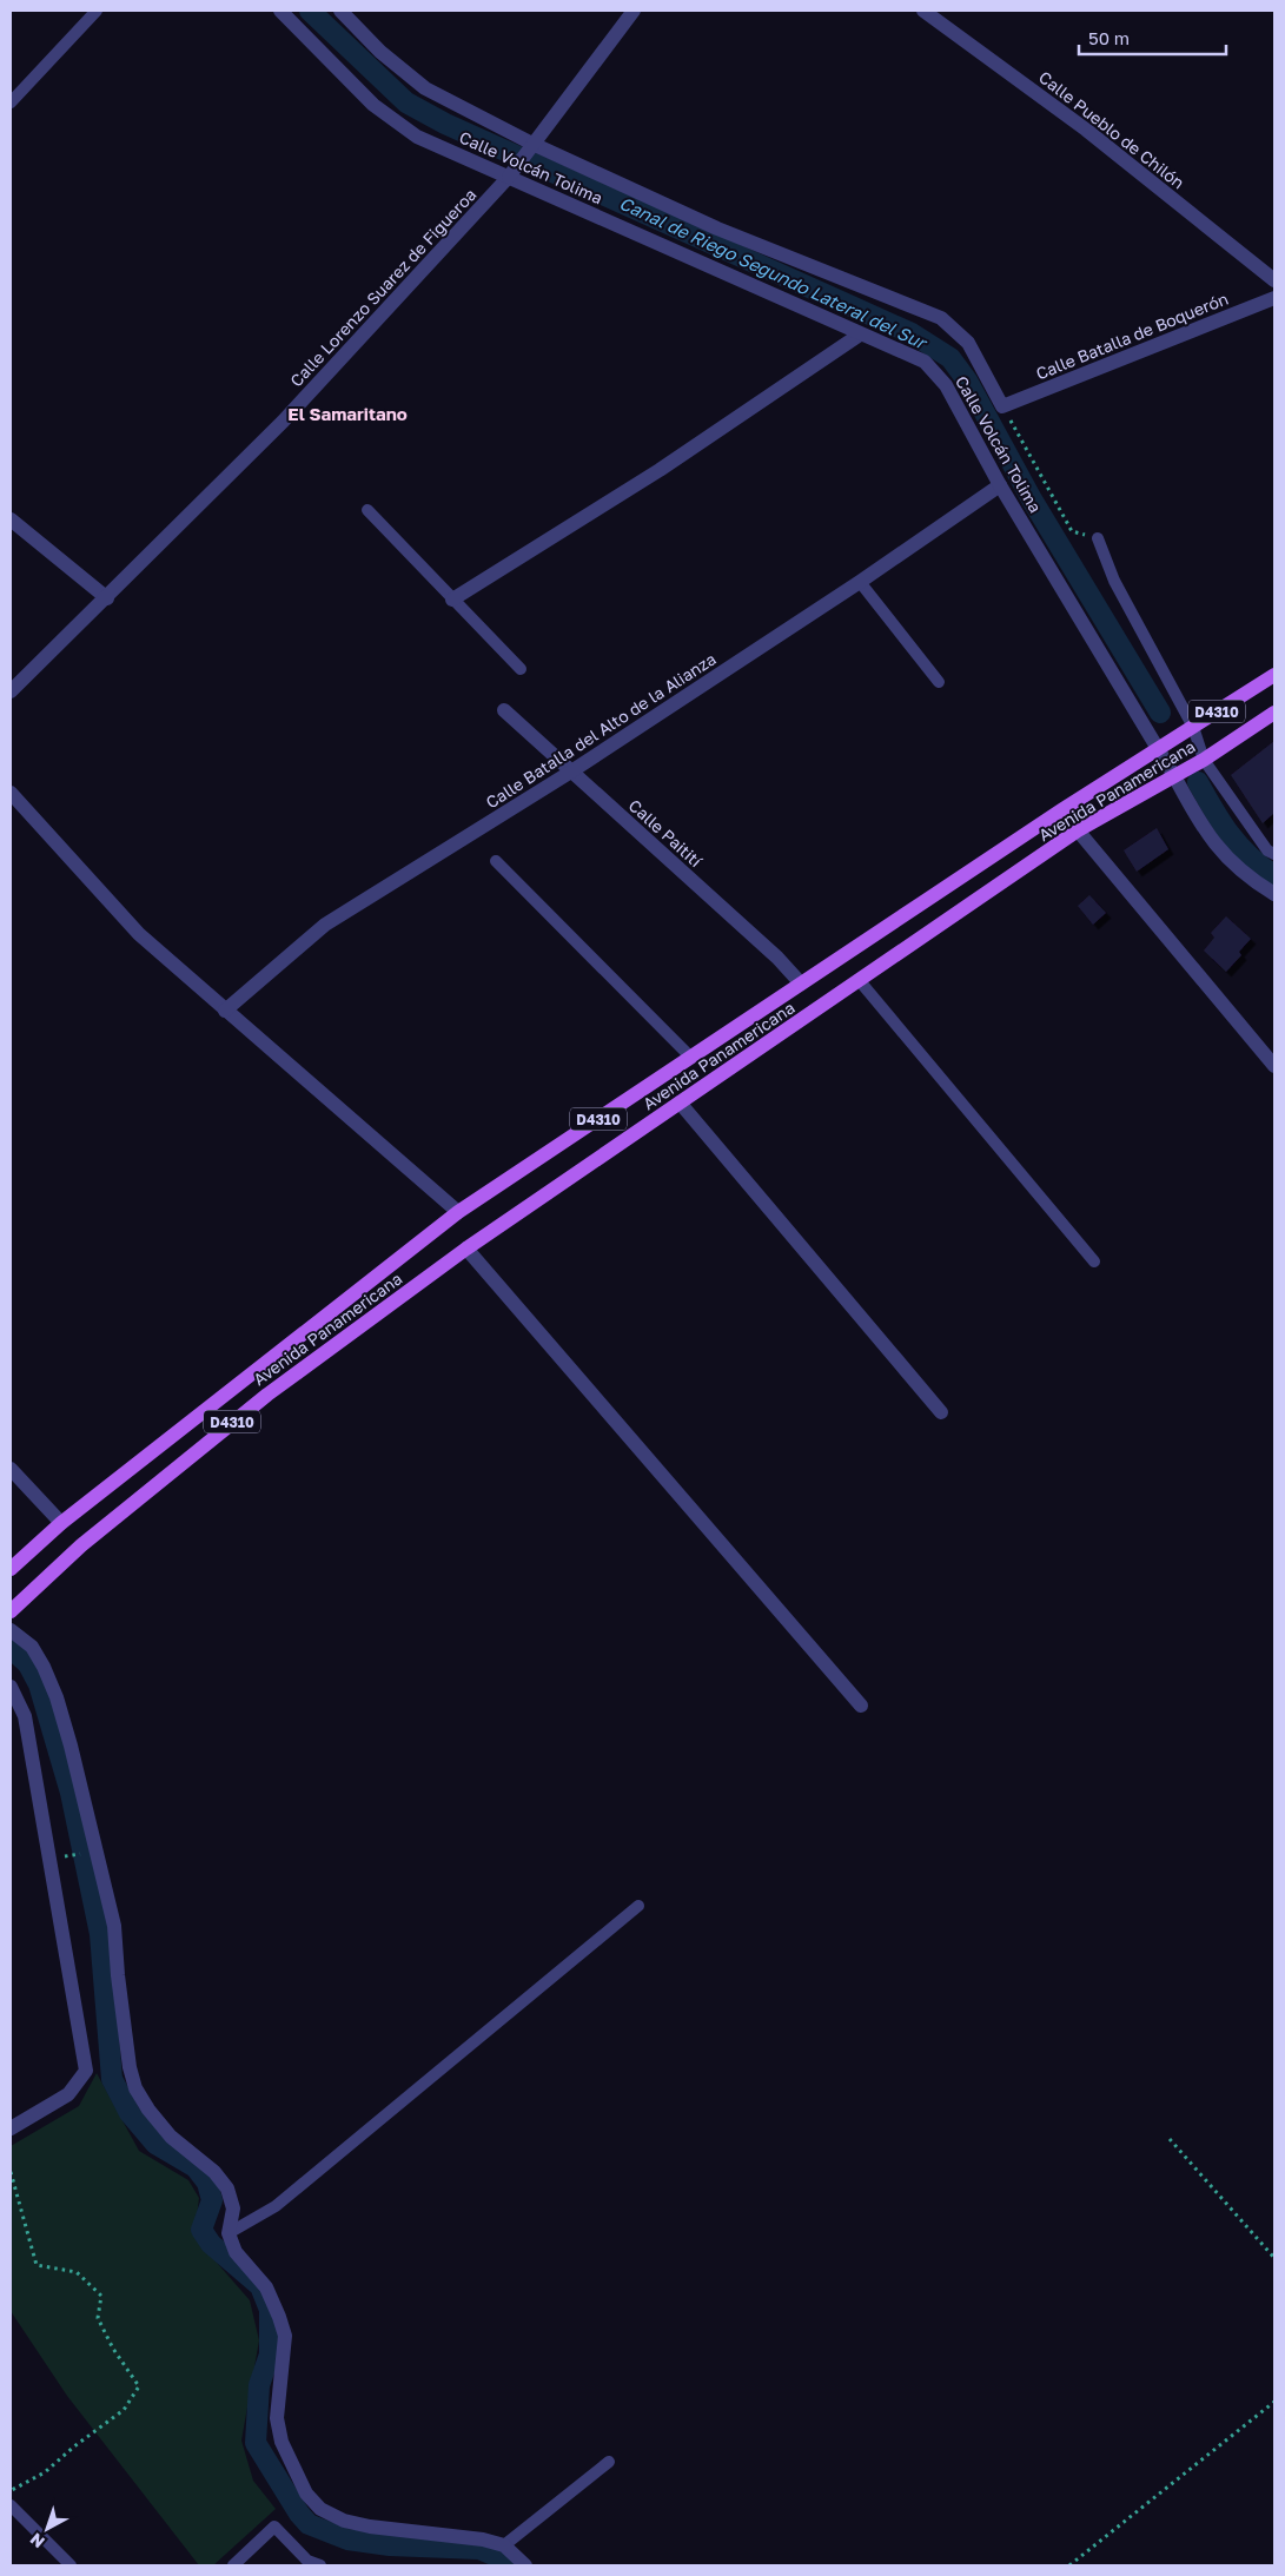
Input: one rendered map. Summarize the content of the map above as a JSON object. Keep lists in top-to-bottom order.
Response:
{
  "streets": {
    "main road": ["D4310", "Avenida Panamericana"],
    "street": [
      "Calle Pueblo de Chilón",
      "Calle Volcán Tolima",
      "Calle Lorenzo Suarez de Figueroa",
      "Calle Batalla de Boquerón",
      "Calle Batalla del Alto de la Alianza",
      "Calle Paitití"
    ]
  },
  "crossings": [
    ["Calle Volcán Tolima", "Calle Lorenzo Suarez de Figueroa"],
    ["Calle Volcán Tolima", "Calle Batalla de Boquerón"],
    ["Calle Volcán Tolima", "Calle Batalla del Alto de la Alianza"],
    ["Calle Volcán Tolima", "Avenida Panamericana"],
    ["Calle Batalla del Alto de la Alianza", "Calle Paitití"],
    ["Avenida Panamericana", "Calle Paitití"]
  ],
  "districts": ["El Samaritano"],
  "water": ["Canal de Riego Segundo Lateral del Sur"],
  "scale_bar": "50 m",
  "north": "bottom left"
}
